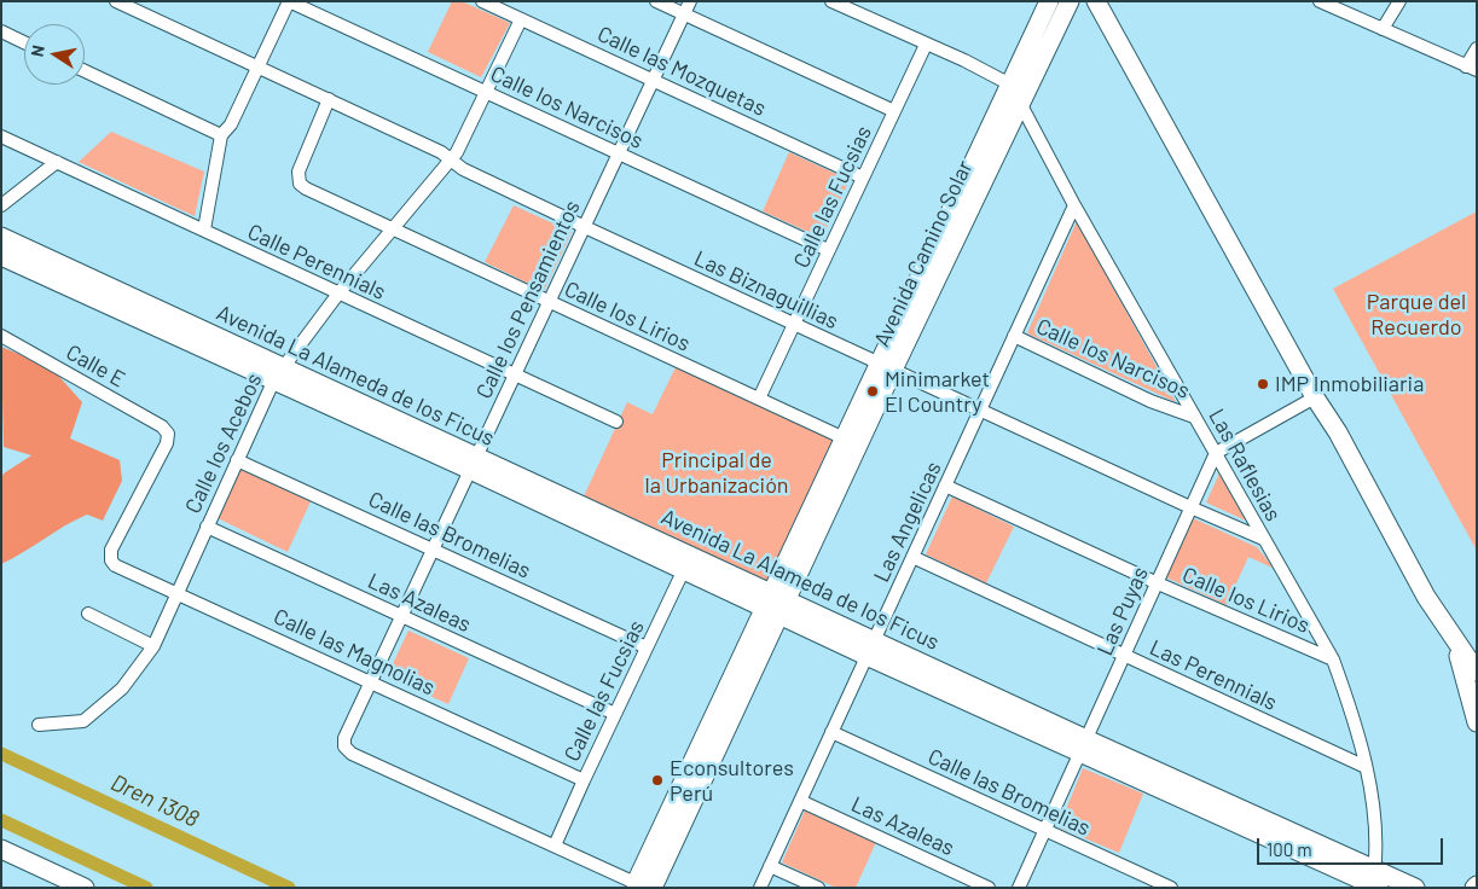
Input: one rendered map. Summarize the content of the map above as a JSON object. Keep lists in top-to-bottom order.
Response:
{
  "streets": {
    "street": [
      "Calle las Mozquetas",
      "Calle los Narcisos",
      "Calle las Fucsias",
      "Avenida Camino Solar",
      "Calle Perennials",
      "Las Biznaguillias",
      "Calle los Pensamientos",
      "Calle los Lirios",
      "Calle E",
      "Avenida La Alameda de los Ficus",
      "Calle los Acebos",
      "Las Raflesias",
      "Las Angelicas",
      "Calle las Bromelias",
      "Las Azaleas",
      "Las Puyas",
      "Calle las Magnolias",
      "Las Perennials"
    ]
  },
  "crossings": [
    ["Calle las Mozquetas", "Calle las Fucsias"],
    ["Calle las Mozquetas", "Calle los Pensamientos"],
    ["Calle las Mozquetas", "Calle los Acebos"],
    ["Calle los Narcisos", "Calle las Fucsias"],
    ["Calle los Narcisos", "Calle los Pensamientos"],
    ["Calle los Narcisos", "Calle los Acebos"],
    ["Calle los Narcisos", "Las Raflesias"],
    ["Calle los Narcisos", "Las Angelicas"],
    ["Calle las Fucsias", "Las Biznaguillias"],
    ["Calle las Fucsias", "Calle los Pensamientos"],
    ["Calle las Fucsias", "Calle los Lirios"],
    ["Calle las Fucsias", "Avenida La Alameda de los Ficus"],
    ["Calle las Fucsias", "Calle las Bromelias"],
    ["Calle las Fucsias", "Las Azaleas"],
    ["Calle las Fucsias", "Calle las Magnolias"],
    ["Avenida Camino Solar", "Las Biznaguillias"],
    ["Avenida Camino Solar", "Calle los Lirios"],
    ["Avenida Camino Solar", "Avenida La Alameda de los Ficus"],
    ["Avenida Camino Solar", "Las Raflesias"],
    ["Calle Perennials", "Calle los Pensamientos"],
    ["Calle Perennials", "Calle los Acebos"],
    ["Las Biznaguillias", "Calle los Pensamientos"],
    ["Las Biznaguillias", "Calle los Lirios"],
    ["Las Biznaguillias", "Calle los Acebos"],
    ["Las Biznaguillias", "Las Raflesias"],
    ["Las Biznaguillias", "Las Angelicas"],
    ["Las Biznaguillias", "Las Puyas"],
    ["Calle los Pensamientos", "Calle los Lirios"],
    ["Calle los Pensamientos", "Avenida La Alameda de los Ficus"],
    ["Calle los Pensamientos", "Calle las Bromelias"],
    ["Calle los Pensamientos", "Las Azaleas"],
    ["Calle los Pensamientos", "Calle las Magnolias"],
    ["Calle los Lirios", "Calle los Acebos"],
    ["Calle los Lirios", "Las Raflesias"],
    ["Calle los Lirios", "Las Angelicas"],
    ["Calle los Lirios", "Las Puyas"],
    ["Calle E", "Calle las Magnolias"],
    ["Avenida La Alameda de los Ficus", "Calle los Acebos"],
    ["Avenida La Alameda de los Ficus", "Las Raflesias"],
    ["Avenida La Alameda de los Ficus", "Las Angelicas"],
    ["Avenida La Alameda de los Ficus", "Las Puyas"],
    ["Calle los Acebos", "Calle las Bromelias"],
    ["Calle los Acebos", "Las Azaleas"],
    ["Calle los Acebos", "Calle las Magnolias"],
    ["Las Raflesias", "Las Angelicas"],
    ["Las Raflesias", "Las Puyas"],
    ["Las Raflesias", "Las Perennials"],
    ["Las Angelicas", "Calle las Bromelias"],
    ["Las Angelicas", "Las Azaleas"],
    ["Las Angelicas", "Las Perennials"],
    ["Calle las Bromelias", "Las Puyas"],
    ["Las Puyas", "Las Perennials"]
  ],
  "water": ["Dren 1308"],
  "parks": ["Parque del Recuerdo", "Principal de la Urbanización"],
  "places": ["IMP Inmobiliaria", "Minimarket El Country", "Econsultores Perú"],
  "scale_bar": "100 m",
  "north": "left"
}
